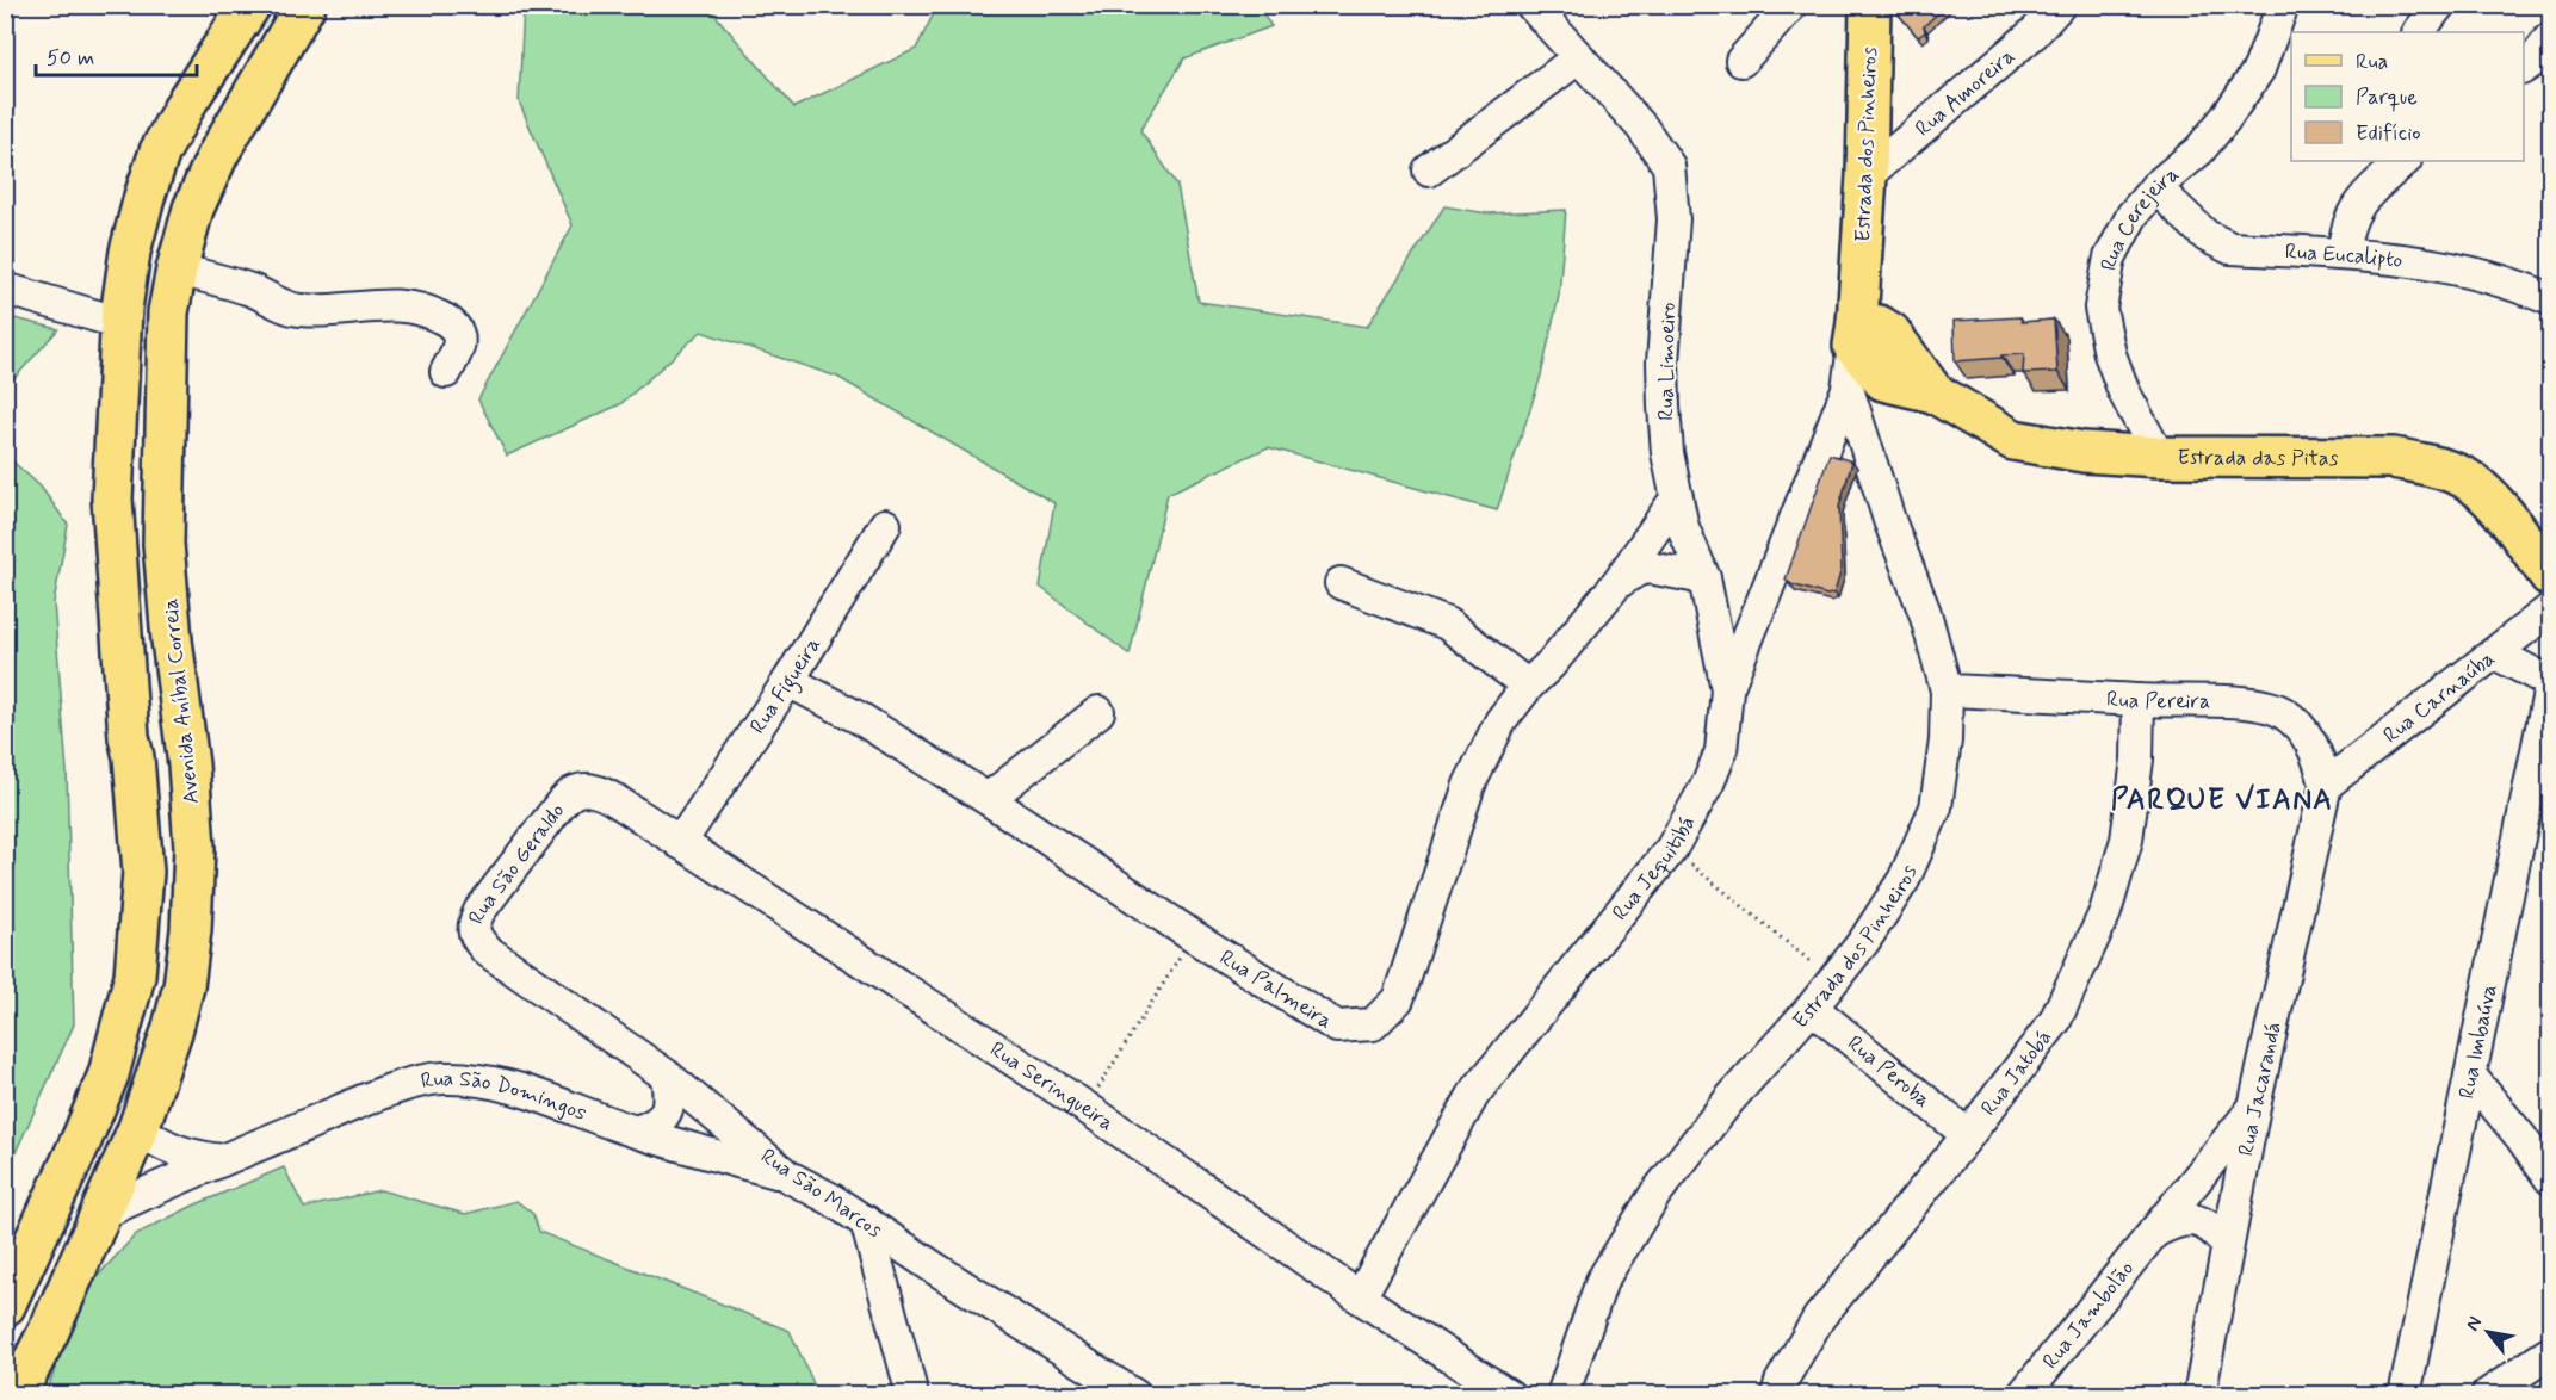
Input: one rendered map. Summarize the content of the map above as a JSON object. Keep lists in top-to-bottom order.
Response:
{
  "streets": {
    "main road": ["Estrada dos Pinheiros", "Estrada das Pitas", "Avenida Aníbal Correia"],
    "street": [
      "Rua Amoreira",
      "Rua Cerejeira",
      "Rua Eucalipto",
      "Rua Limoeiro",
      "Rua Figueira",
      "Rua Carnaúba",
      "Rua Pereira",
      "Rua São Geraldo",
      "Rua Jequitibá",
      "Rua Palmeira",
      "Rua Imbaúva",
      "Rua Peroba",
      "Rua Jatobá",
      "Rua Seringueira",
      "Rua Jacarandá",
      "Rua São Domingos",
      "Rua São Marcos",
      "Rua Jambolão"
    ]
  },
  "crossings": [
    ["Rua Amoreira", "Estrada dos Pinheiros"],
    ["Estrada dos Pinheiros", "Estrada das Pitas"],
    ["Estrada dos Pinheiros", "Rua Pereira"],
    ["Estrada dos Pinheiros", "Rua Jequitibá"],
    ["Estrada dos Pinheiros", "Rua Peroba"],
    ["Rua Cerejeira", "Rua Eucalipto"],
    ["Rua Cerejeira", "Estrada das Pitas"],
    ["Rua Limoeiro", "Rua Jequitibá"],
    ["Rua Limoeiro", "Rua Palmeira"],
    ["Estrada das Pitas", "Rua Jequitibá"],
    ["Rua Figueira", "Rua Palmeira"],
    ["Rua Figueira", "Rua Seringueira"],
    ["Rua Carnaúba", "Rua Pereira"],
    ["Rua Carnaúba", "Rua Jacarandá"],
    ["Rua Pereira", "Rua Jatobá"],
    ["Rua Pereira", "Rua Jacarandá"],
    ["Avenida Aníbal Correia", "Rua São Domingos"],
    ["Rua São Geraldo", "Rua Seringueira"],
    ["Rua São Geraldo", "Rua São Marcos"],
    ["Rua Jequitibá", "Rua Seringueira"],
    ["Rua Peroba", "Rua Jatobá"],
    ["Rua Jacarandá", "Rua Jambolão"],
    ["Rua São Domingos", "Rua São Marcos"]
  ],
  "districts": ["PARQUE VIANA"],
  "legend": ["Rua", "Parque", "Edifício"],
  "scale_bar": "50 m",
  "north": "top left"
}
